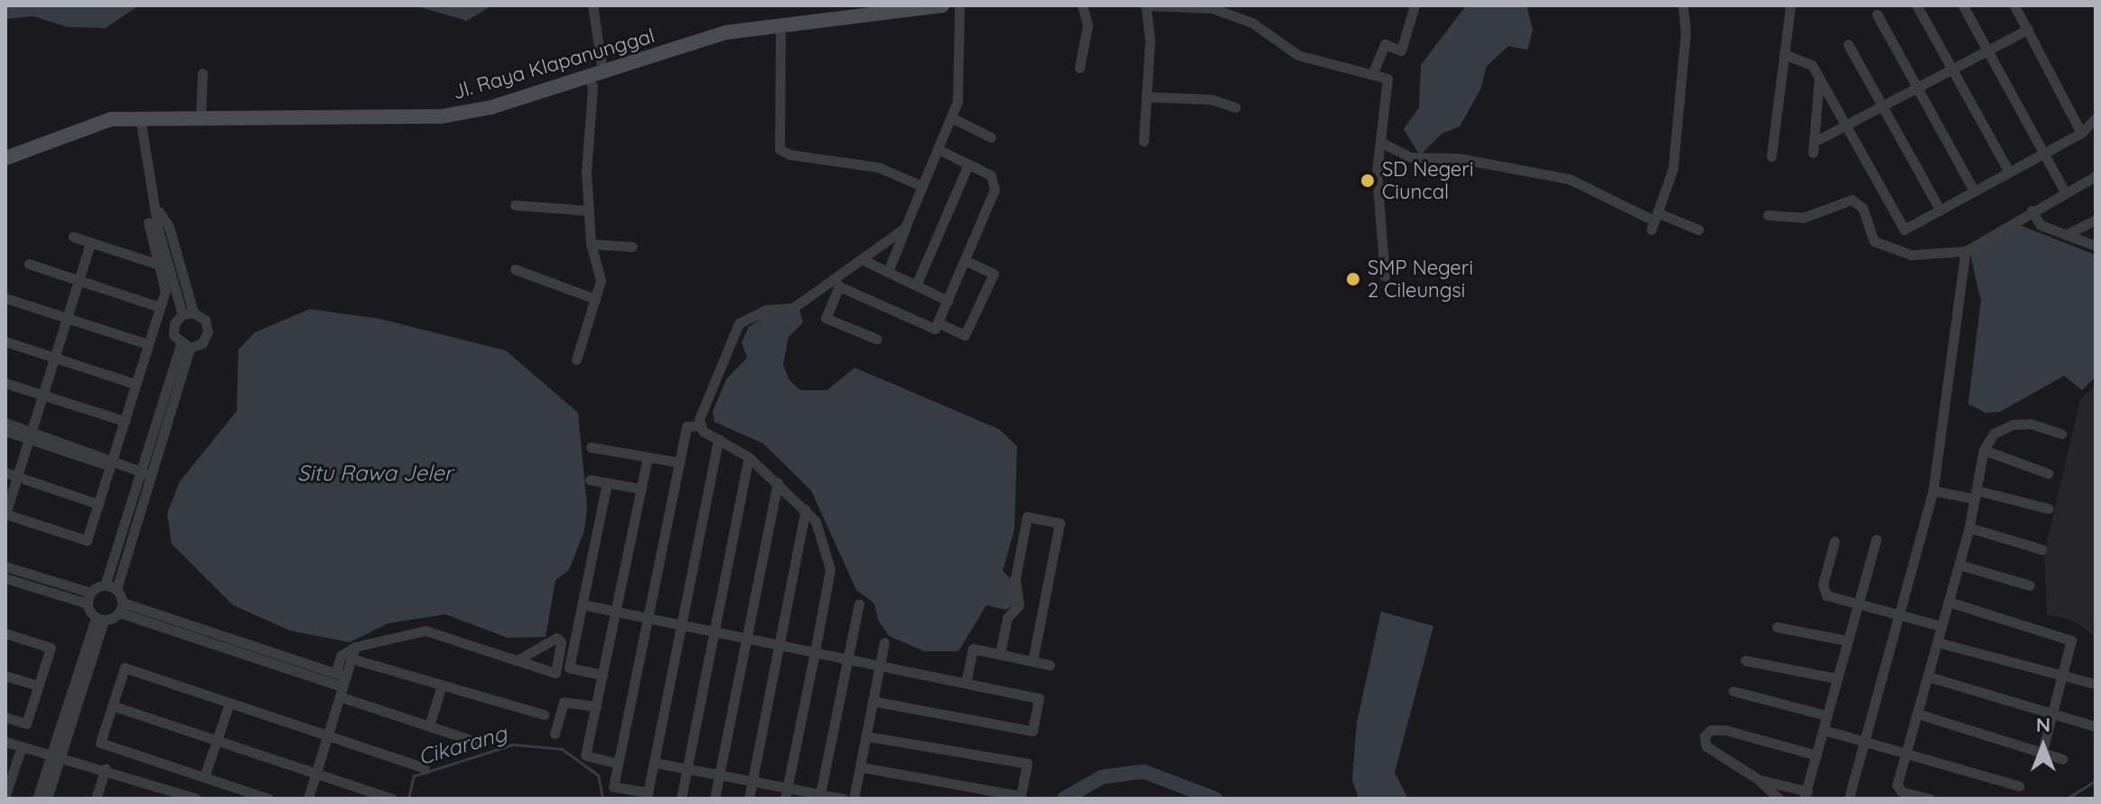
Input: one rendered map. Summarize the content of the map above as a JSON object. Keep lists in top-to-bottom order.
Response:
{
  "streets": {
    "street": ["Jl. Raya Klapanunggal"]
  },
  "water": ["Situ Rawa Jeler", "Cikarang"],
  "places": ["SD Negeri Ciuncal", "SMP Negeri 2 Cileungsi"],
  "north": "top"
}
